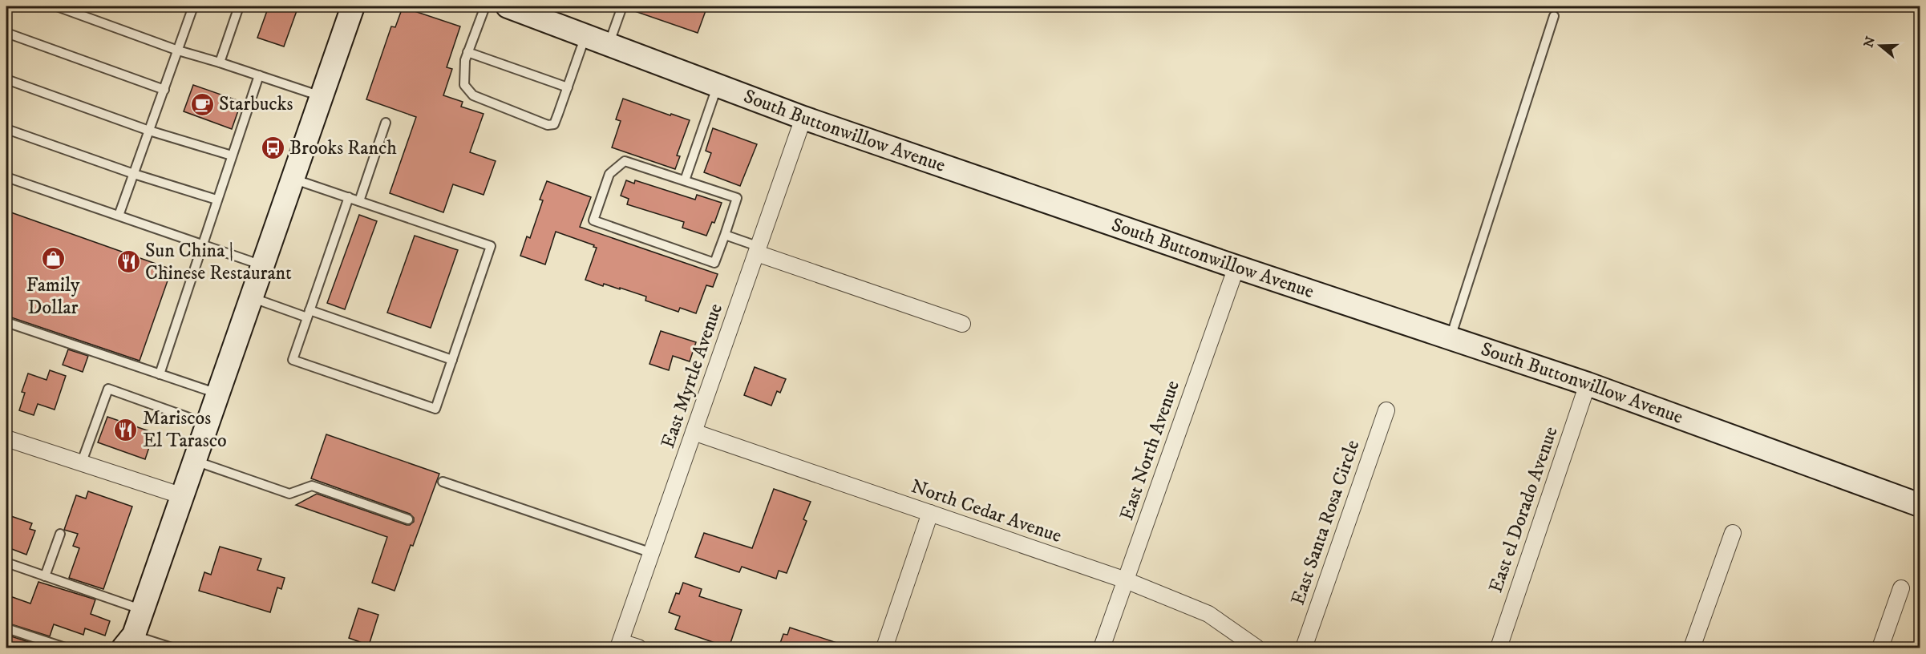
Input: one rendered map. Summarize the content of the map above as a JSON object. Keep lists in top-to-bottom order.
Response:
{
  "streets": {
    "street": [
      "South Buttonwillow Avenue",
      "East Myrtle Avenue",
      "East North Avenue",
      "East el Dorado Avenue",
      "North Cedar Avenue",
      "East Santa Rosa Circle"
    ]
  },
  "crossings": [
    ["South Buttonwillow Avenue", "East Myrtle Avenue"],
    ["South Buttonwillow Avenue", "East North Avenue"],
    ["South Buttonwillow Avenue", "East el Dorado Avenue"],
    ["East Myrtle Avenue", "North Cedar Avenue"],
    ["East North Avenue", "North Cedar Avenue"]
  ],
  "places": {
    "cafe": ["Starbucks"],
    "bus stop": ["Brooks Ranch"],
    "shop": ["Family Dollar"],
    "restaurant": ["Sun China | Chinese Restaurant", "Mariscos El Tarasco"]
  },
  "north": "left"
}
